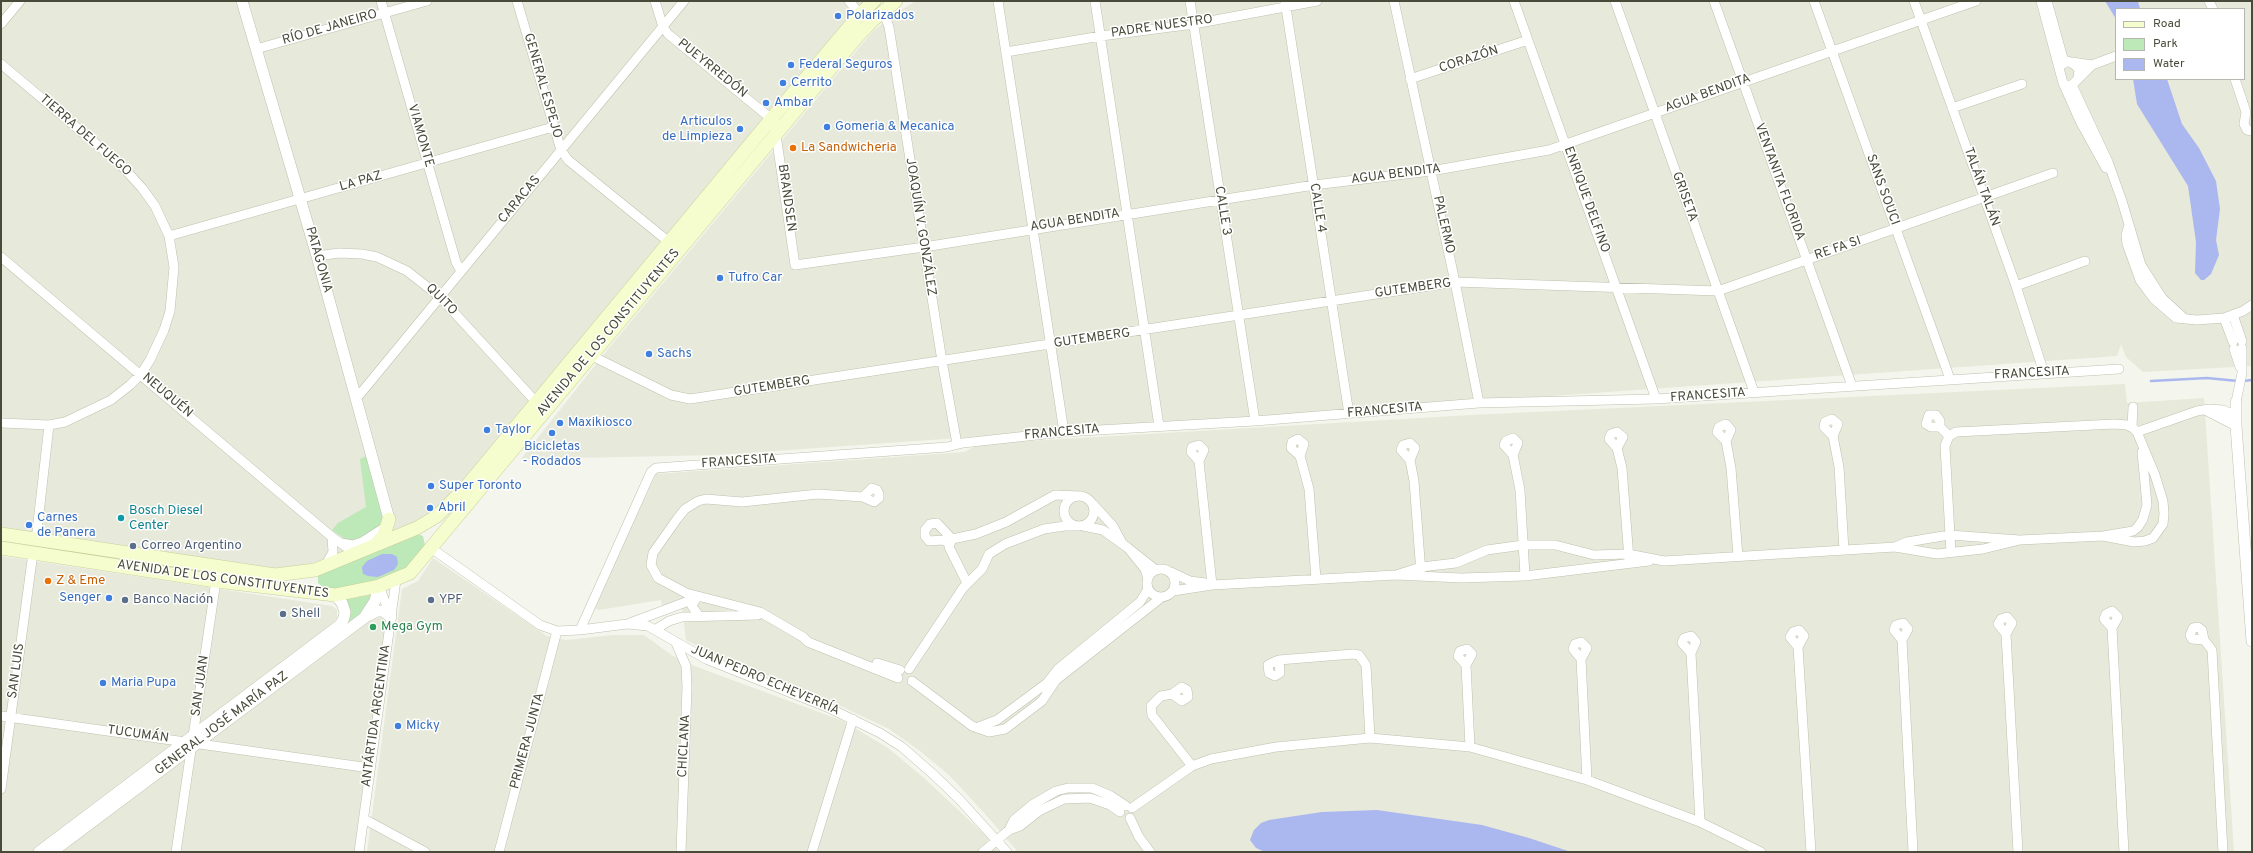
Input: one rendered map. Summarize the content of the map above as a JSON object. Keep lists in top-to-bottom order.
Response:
{
  "streets": {
    "main road": ["AVENIDA DE LOS CONSTITUYENTES"],
    "street": [
      "PADRE NUESTRO",
      "RÍO DE JANEIRO",
      "CORAZÓN",
      "PUEYRREDÓN",
      "GENERAL ESPEJO",
      "AGUA BENDITA",
      "TIERRA DEL FUEGO",
      "VIAMONTE",
      "LA PAZ",
      "VENTANITA FLORIDA",
      "TALÁN TALÁN",
      "SANS SOUCI",
      "GRISETA",
      "BRANDSEN",
      "CARACAS",
      "ENRIQUE DELFINO",
      "CALLE 4",
      "CALLE 3",
      "PALERMO",
      "JOAQUÍN V. GONZÁLEZ",
      "RE FA SI",
      "PATAGONIA",
      "GUTEMBERG",
      "QUITO",
      "FRANCESITA",
      "NEUQUÉN",
      "SAN LUIS",
      "JUAN PEDRO ECHEVERRÍA",
      "SAN JUAN",
      "ANTÁRTIDA ARGENTINA",
      "GENERAL JOSÉ MARÍA PAZ",
      "TUCUMÁN",
      "PRIMERA JUNTA",
      "CHICLANA"
    ]
  },
  "crossings": [
    ["PADRE NUESTRO", "CALLE 4"],
    ["PADRE NUESTRO", "CALLE 3"],
    ["RÍO DE JANEIRO", "VIAMONTE"],
    ["RÍO DE JANEIRO", "PATAGONIA"],
    ["CORAZÓN", "ENRIQUE DELFINO"],
    ["CORAZÓN", "PALERMO"],
    ["PUEYRREDÓN", "CARACAS"],
    ["PUEYRREDÓN", "AVENIDA DE LOS CONSTITUYENTES"],
    ["GENERAL ESPEJO", "LA PAZ"],
    ["GENERAL ESPEJO", "CARACAS"],
    ["GENERAL ESPEJO", "AVENIDA DE LOS CONSTITUYENTES"],
    ["AGUA BENDITA", "VENTANITA FLORIDA"],
    ["AGUA BENDITA", "TALÁN TALÁN"],
    ["AGUA BENDITA", "SANS SOUCI"],
    ["AGUA BENDITA", "GRISETA"],
    ["AGUA BENDITA", "BRANDSEN"],
    ["AGUA BENDITA", "ENRIQUE DELFINO"],
    ["AGUA BENDITA", "CALLE 4"],
    ["AGUA BENDITA", "CALLE 3"],
    ["AGUA BENDITA", "PALERMO"],
    ["AGUA BENDITA", "JOAQUÍN V. GONZÁLEZ"],
    ["TIERRA DEL FUEGO", "LA PAZ"],
    ["TIERRA DEL FUEGO", "NEUQUÉN"],
    ["VIAMONTE", "LA PAZ"],
    ["VIAMONTE", "CARACAS"],
    ["LA PAZ", "PATAGONIA"],
    ["VENTANITA FLORIDA", "RE FA SI"],
    ["VENTANITA FLORIDA", "FRANCESITA"],
    ["TALÁN TALÁN", "RE FA SI"],
    ["TALÁN TALÁN", "FRANCESITA"],
    ["SANS SOUCI", "RE FA SI"],
    ["SANS SOUCI", "FRANCESITA"],
    ["GRISETA", "RE FA SI"],
    ["GRISETA", "FRANCESITA"],
    ["BRANDSEN", "AVENIDA DE LOS CONSTITUYENTES"],
    ["CARACAS", "PATAGONIA"],
    ["CARACAS", "QUITO"],
    ["ENRIQUE DELFINO", "RE FA SI"],
    ["ENRIQUE DELFINO", "GUTEMBERG"],
    ["ENRIQUE DELFINO", "FRANCESITA"],
    ["CALLE 4", "GUTEMBERG"],
    ["CALLE 4", "FRANCESITA"],
    ["CALLE 3", "GUTEMBERG"],
    ["CALLE 3", "FRANCESITA"],
    ["PALERMO", "GUTEMBERG"],
    ["PALERMO", "FRANCESITA"],
    ["JOAQUÍN V. GONZÁLEZ", "GUTEMBERG"],
    ["JOAQUÍN V. GONZÁLEZ", "AVENIDA DE LOS CONSTITUYENTES"],
    ["JOAQUÍN V. GONZÁLEZ", "FRANCESITA"],
    ["RE FA SI", "GUTEMBERG"],
    ["PATAGONIA", "QUITO"],
    ["GUTEMBERG", "AVENIDA DE LOS CONSTITUYENTES"],
    ["QUITO", "AVENIDA DE LOS CONSTITUYENTES"],
    ["AVENIDA DE LOS CONSTITUYENTES", "NEUQUÉN"],
    ["AVENIDA DE LOS CONSTITUYENTES", "SAN LUIS"],
    ["AVENIDA DE LOS CONSTITUYENTES", "JUAN PEDRO ECHEVERRÍA"],
    ["AVENIDA DE LOS CONSTITUYENTES", "SAN JUAN"],
    ["AVENIDA DE LOS CONSTITUYENTES", "ANTÁRTIDA ARGENTINA"],
    ["AVENIDA DE LOS CONSTITUYENTES", "GENERAL JOSÉ MARÍA PAZ"],
    ["FRANCESITA", "JUAN PEDRO ECHEVERRÍA"],
    ["SAN LUIS", "TUCUMÁN"],
    ["JUAN PEDRO ECHEVERRÍA", "PRIMERA JUNTA"],
    ["JUAN PEDRO ECHEVERRÍA", "CHICLANA"],
    ["SAN JUAN", "GENERAL JOSÉ MARÍA PAZ"],
    ["SAN JUAN", "TUCUMÁN"],
    ["ANTÁRTIDA ARGENTINA", "TUCUMÁN"],
    ["GENERAL JOSÉ MARÍA PAZ", "TUCUMÁN"]
  ],
  "places": [
    "Polarizados",
    "Federal Seguros",
    "Cerrito",
    "Ambar",
    "Gomeria & Mecanica",
    "Articulos de Limpieza",
    "La Sandwicheria",
    "Tufro Car",
    "Sachs",
    "Maxikiosco",
    "Taylor",
    "Bicicletas - Rodados",
    "Super Toronto",
    "Abril",
    "Bosch Diesel Center",
    "Carnes de Panera",
    "Correo Argentino",
    "Z & Eme",
    "Senger",
    "Banco Nación",
    "YPF",
    "Shell",
    "Mega Gym",
    "Maria Pupa",
    "Micky"
  ],
  "legend": ["Road", "Park", "Water"]
}
